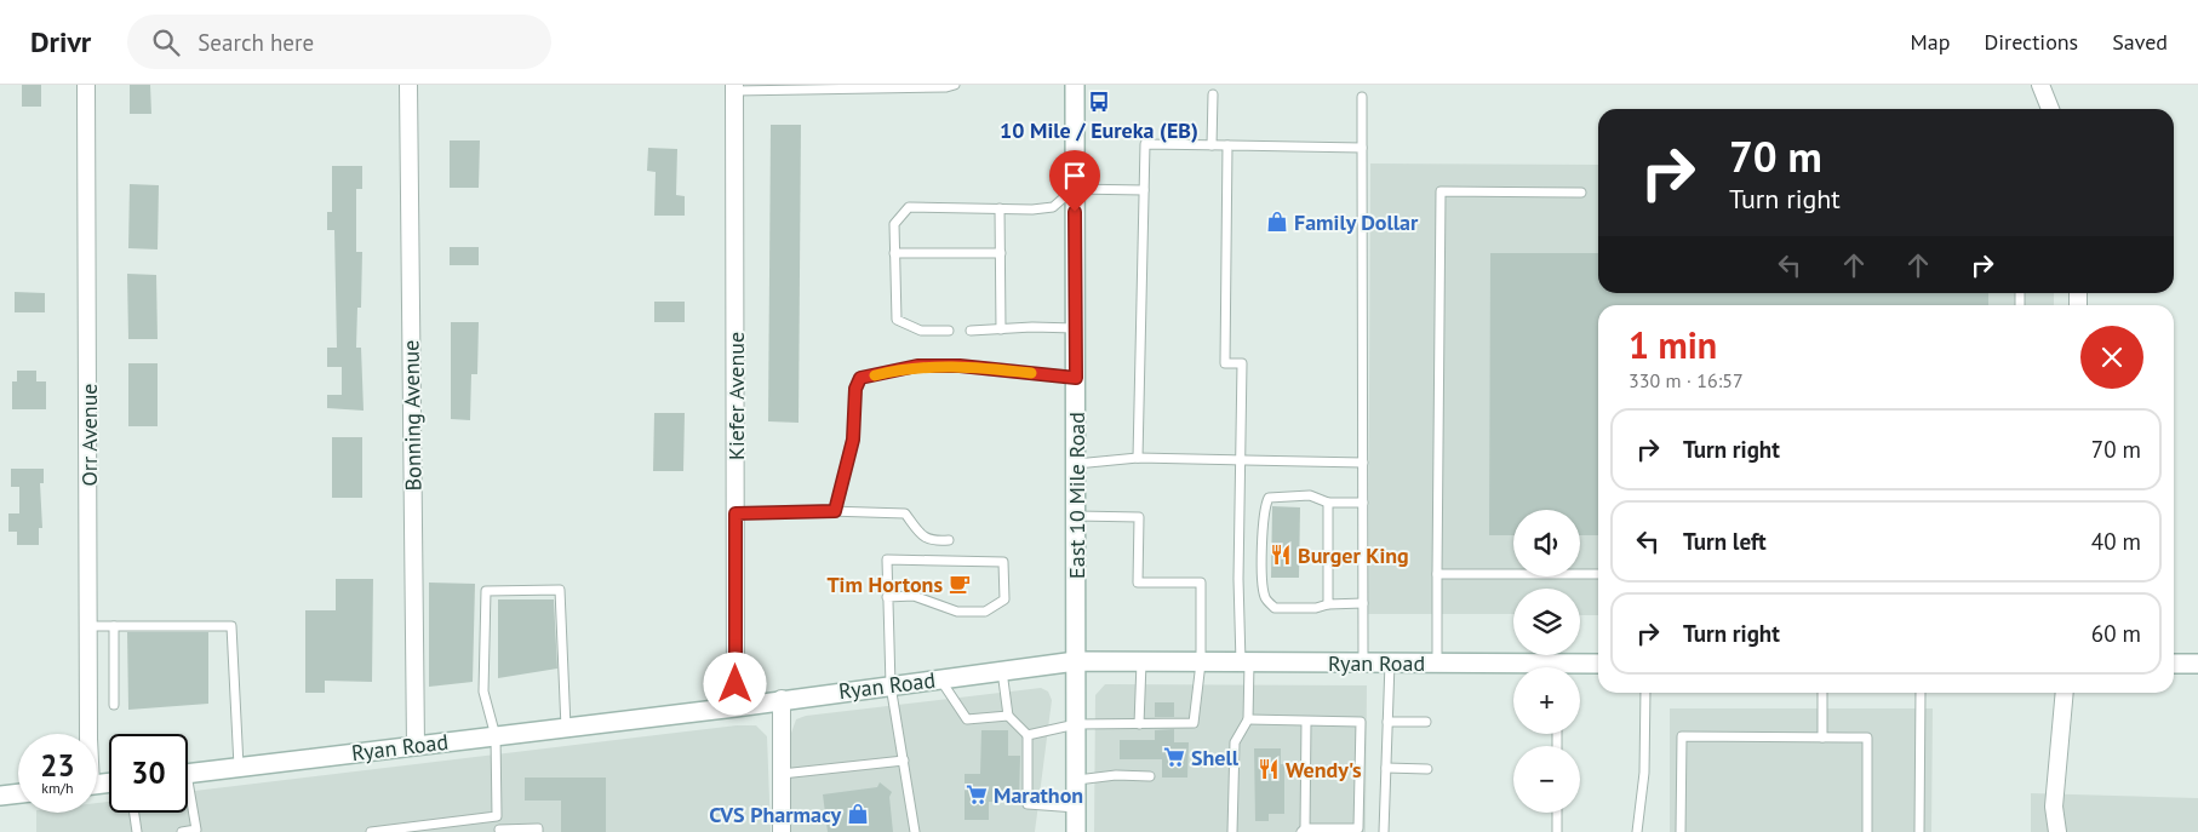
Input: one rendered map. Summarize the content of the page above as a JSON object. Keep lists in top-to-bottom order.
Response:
{
  "streets": {
    "main road": ["East 10 Mile Road", "Ryan Road"],
    "street": ["Kiefer Avenue", "Bonning Avenue", "Orr Avenue"]
  },
  "crossings": [
    ["Kiefer Avenue", "Ryan Road"],
    ["Bonning Avenue", "Ryan Road"],
    ["East 10 Mile Road", "Ryan Road"]
  ],
  "places": {
    "bus stop": ["10 Mile / Eureka (EB)"],
    "shop": ["Family Dollar", "CVS Pharmacy"],
    "restaurant": ["Burger King", "Wendy's"],
    "cafe": ["Tim Hortons"],
    "supermarket": ["Shell", "Marathon"]
  },
  "page": {
    "header": "Drivr",
    "search": "Search here",
    "nav": ["Map", "Directions", "Saved"],
    "turn": ["70 m", "Turn right"],
    "heading": ["1 min", "330 m · 16:57"],
    "list": [
      {
        "name": "Turn right",
        "value": "70 m"
      },
      {
        "name": "Turn left",
        "value": "40 m"
      },
      {
        "name": "Turn right",
        "value": "60 m"
      }
    ],
    "map_buttons": ["+", "−"],
    "speed": "23 km/h",
    "limit": "30"
  }
}
